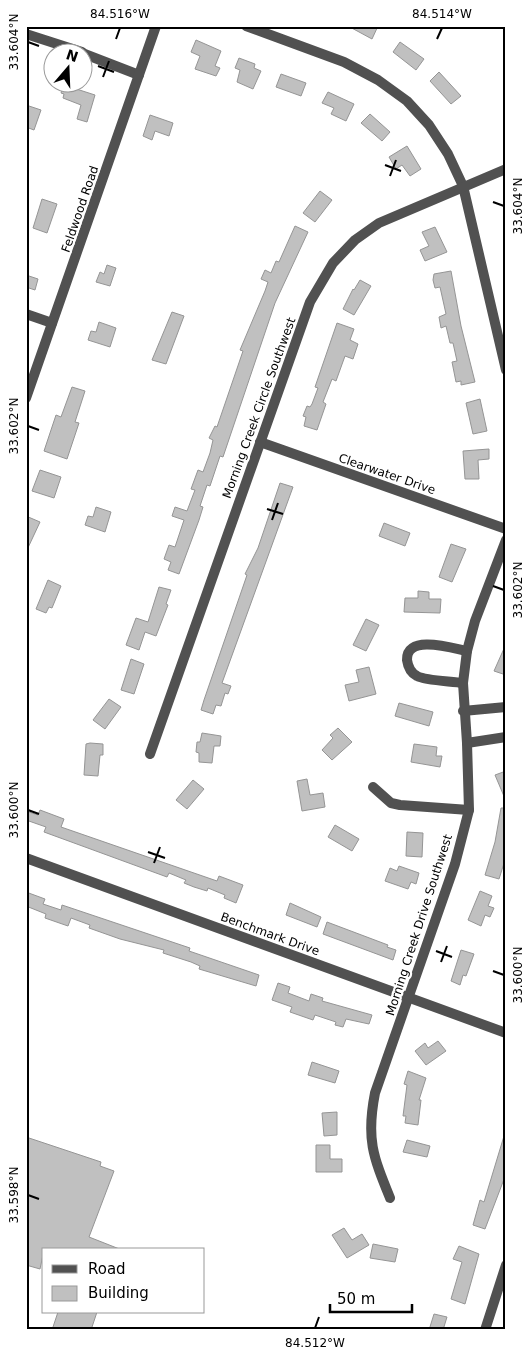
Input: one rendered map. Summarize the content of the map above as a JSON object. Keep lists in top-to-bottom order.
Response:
{
  "streets": {
    "street": [
      "Feldwood Road",
      "Morning Creek Circle Southwest",
      "Clearwater Drive",
      "Morning Creek Drive Southwest",
      "Benchmark Drive"
    ]
  },
  "crossings": [
    ["Morning Creek Circle Southwest", "Clearwater Drive"],
    ["Morning Creek Drive Southwest", "Benchmark Drive"]
  ],
  "legend": ["Road", "Building"],
  "scale_bar": "50 m",
  "north": "top",
  "coordinates": [
    "84.516°W",
    "84.514°W",
    "33.604°N",
    "33.602°N",
    "33.600°N",
    "33.598°N",
    "84.512°W"
  ]
}
